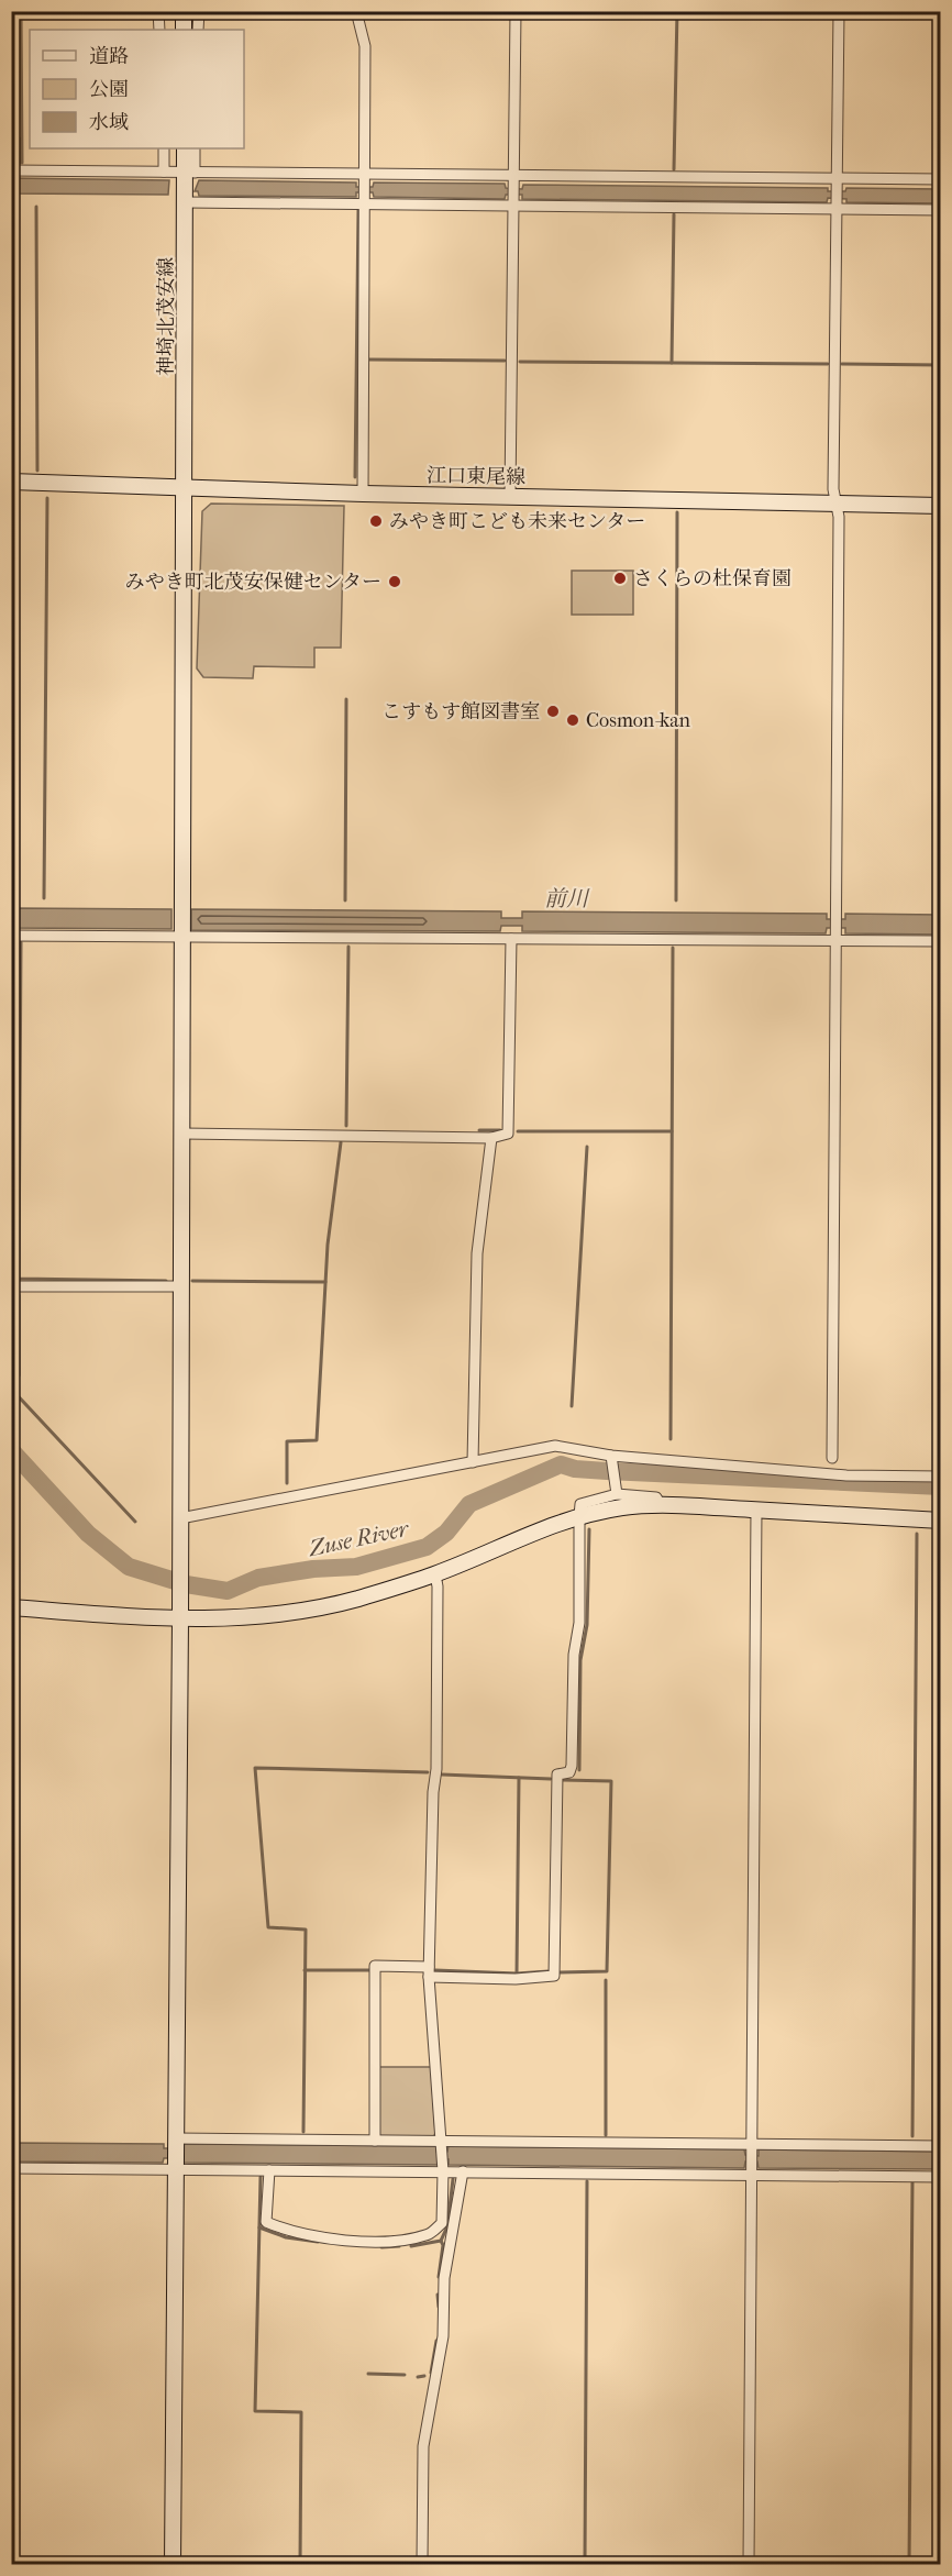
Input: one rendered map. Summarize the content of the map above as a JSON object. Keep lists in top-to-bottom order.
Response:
{
  "streets": {
    "street": ["神埼北茂安線", "江口東尾線"]
  },
  "crossings": [
    ["神埼北茂安線", "江口東尾線"]
  ],
  "water": ["前川", "Zuse River"],
  "places": [
    "みやき町こども未来センター",
    "さくらの杜保育園",
    "みやき町北茂安保健センター",
    "こすもす館図書室",
    "Cosmon-kan"
  ],
  "legend": ["道路", "公園", "水域"]
}
